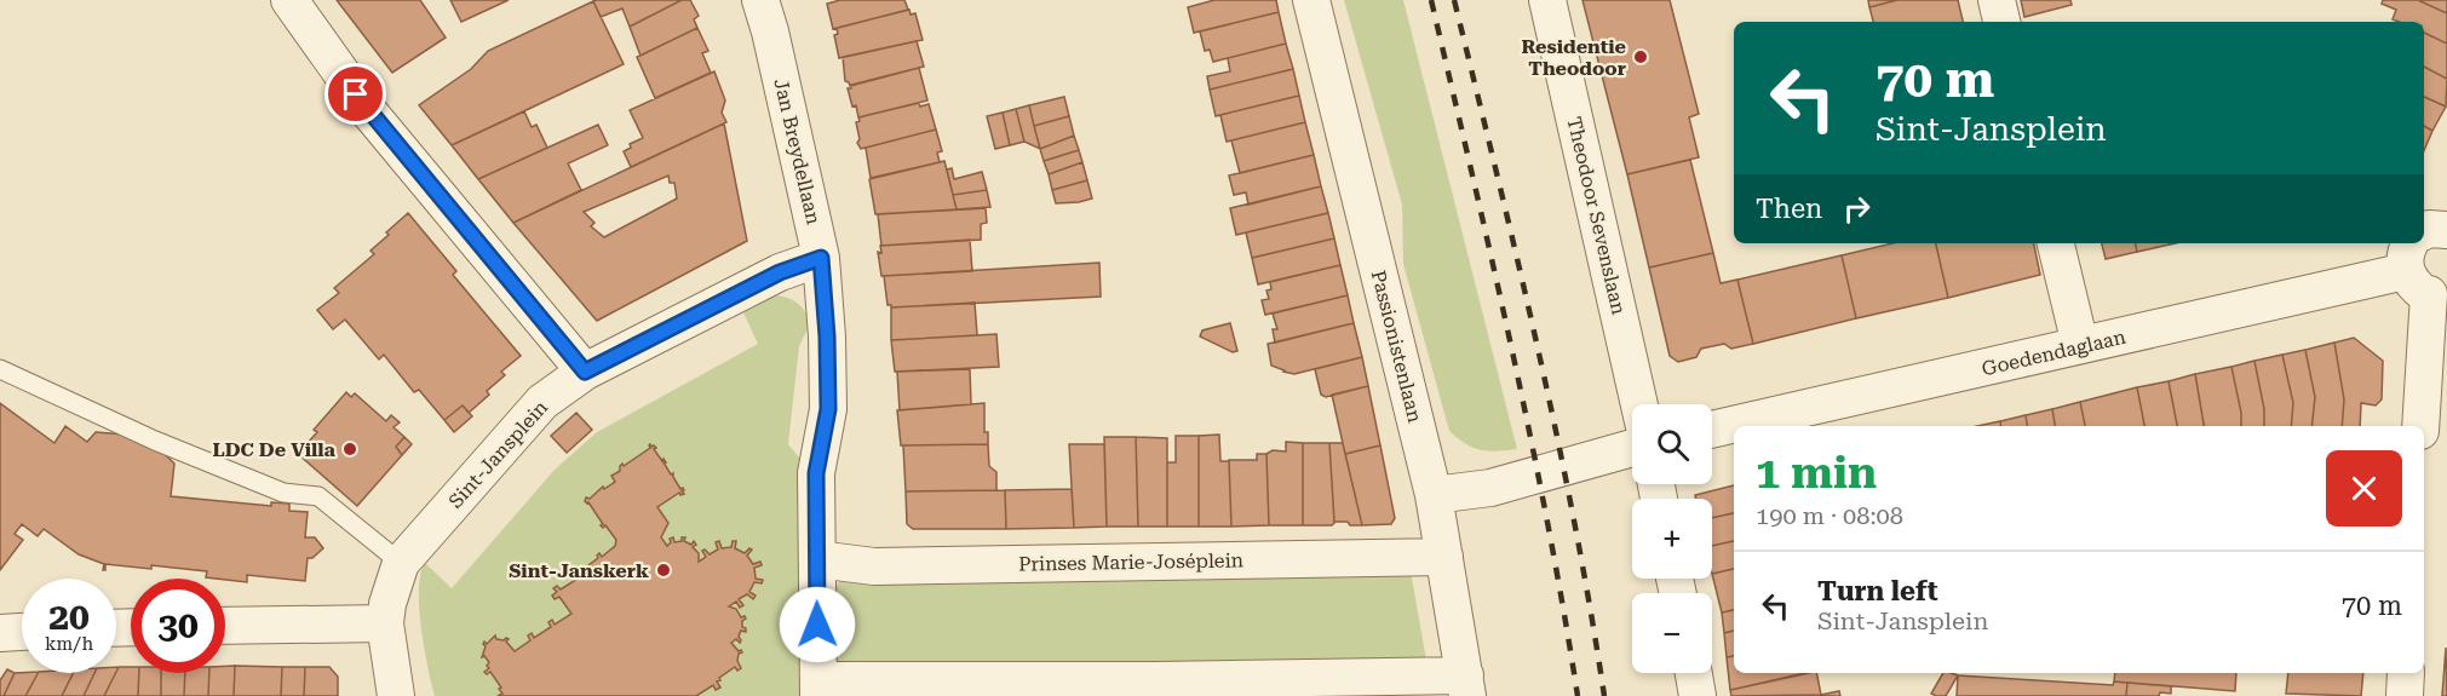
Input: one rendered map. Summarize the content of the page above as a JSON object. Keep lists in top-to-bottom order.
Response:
{
  "streets": {
    "street": [
      "Jan Breydellaan",
      "Theodoor Sevenslaan",
      "Passionistenlaan",
      "Goedendaglaan",
      "Sint-Jansplein",
      "Prinses Marie-Joséplein"
    ]
  },
  "crossings": [
    ["Jan Breydellaan", "Sint-Jansplein"],
    ["Jan Breydellaan", "Prinses Marie-Joséplein"],
    ["Passionistenlaan", "Prinses Marie-Joséplein"]
  ],
  "places": ["Residentie Theodoor", "LDC De Villa", "Sint-Janskerk"],
  "page": {
    "turn": ["70 m", "Sint-Jansplein"],
    "then": "Then",
    "map_buttons": ["+", "−"],
    "heading": ["1 min", "190 m · 08:08"],
    "list": [
      {
        "name": "Turn left",
        "note": "Sint-Jansplein",
        "value": "70 m"
      }
    ],
    "speed": "20 km/h",
    "limit": "30"
  }
}
